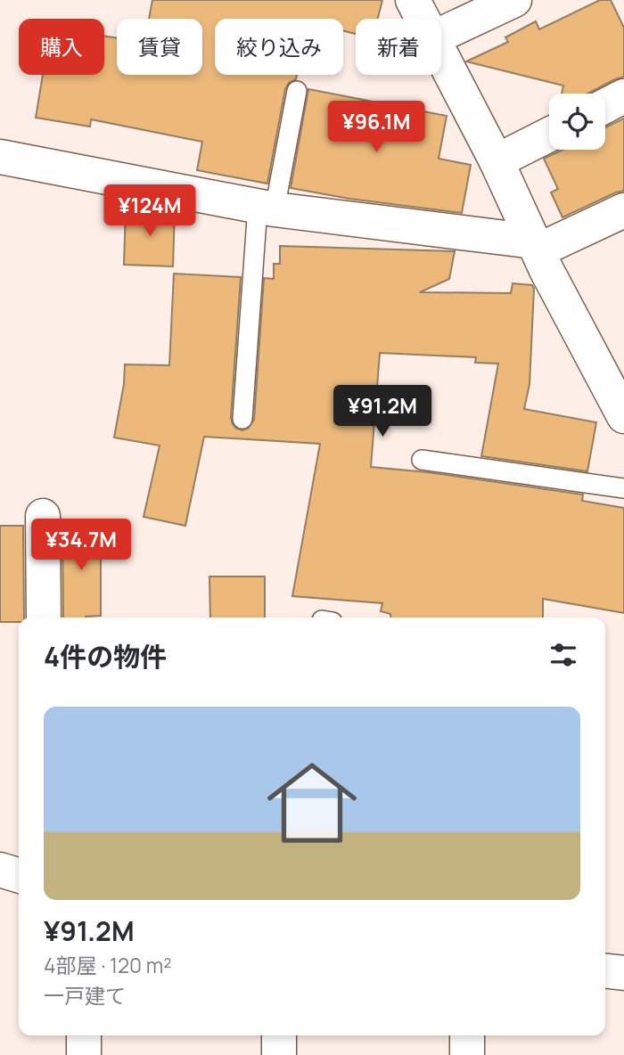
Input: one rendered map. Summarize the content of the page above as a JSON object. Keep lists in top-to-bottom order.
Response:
{
  "page": {
    "chip": [
      "購入",
      "賃貸",
      "絞り込み",
      "新着"
    ],
    "price": [
      "¥96.1M",
      "¥124M",
      "¥91.2M",
      "¥34.7M"
    ],
    "heading": "4件の物件",
    "list": [
      {
        "name": "¥91.2M",
        "note": "4部屋 · 120 m² · 一戸建て"
      }
    ]
  }
}
